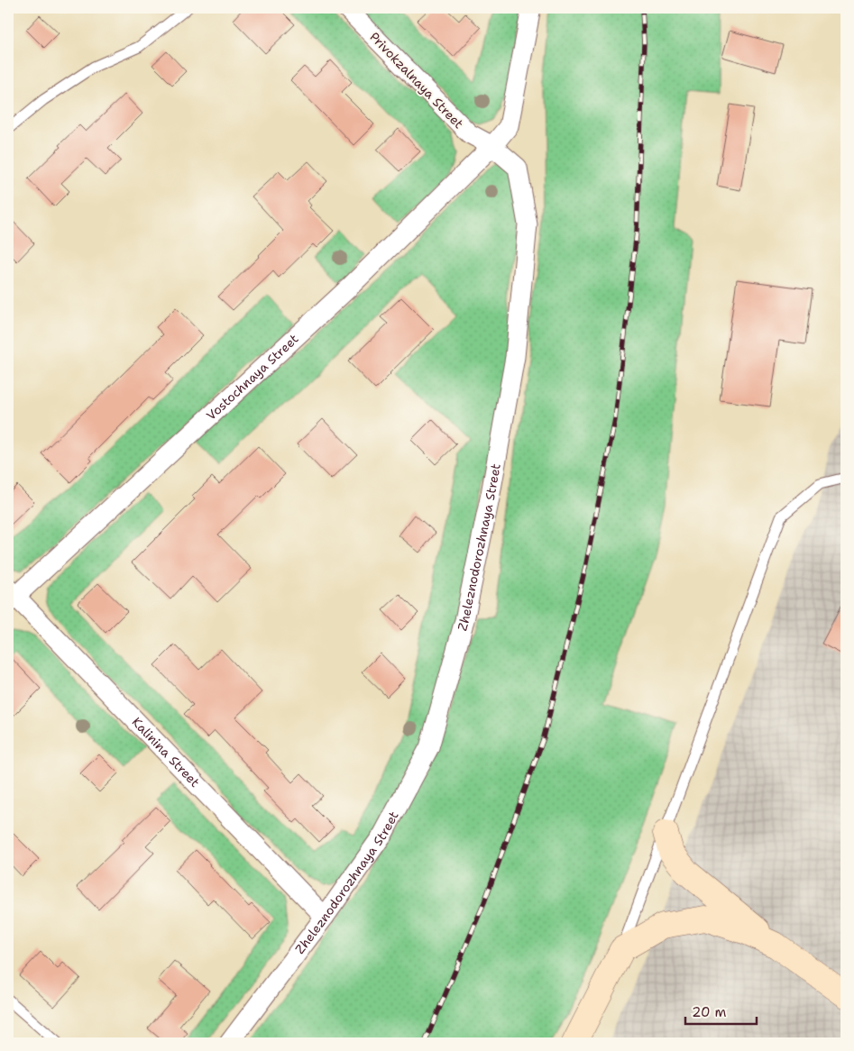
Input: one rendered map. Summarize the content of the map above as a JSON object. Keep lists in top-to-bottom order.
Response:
{
  "streets": {
    "street": [
      "Privokzalnaya Street",
      "Vostochnaya Street",
      "Zheleznodorozhnaya Street",
      "Kalinina Street"
    ]
  },
  "crossings": [
    ["Privokzalnaya Street", "Vostochnaya Street"],
    ["Privokzalnaya Street", "Zheleznodorozhnaya Street"],
    ["Vostochnaya Street", "Zheleznodorozhnaya Street"],
    ["Vostochnaya Street", "Kalinina Street"],
    ["Zheleznodorozhnaya Street", "Kalinina Street"]
  ],
  "scale_bar": "20 m"
}
